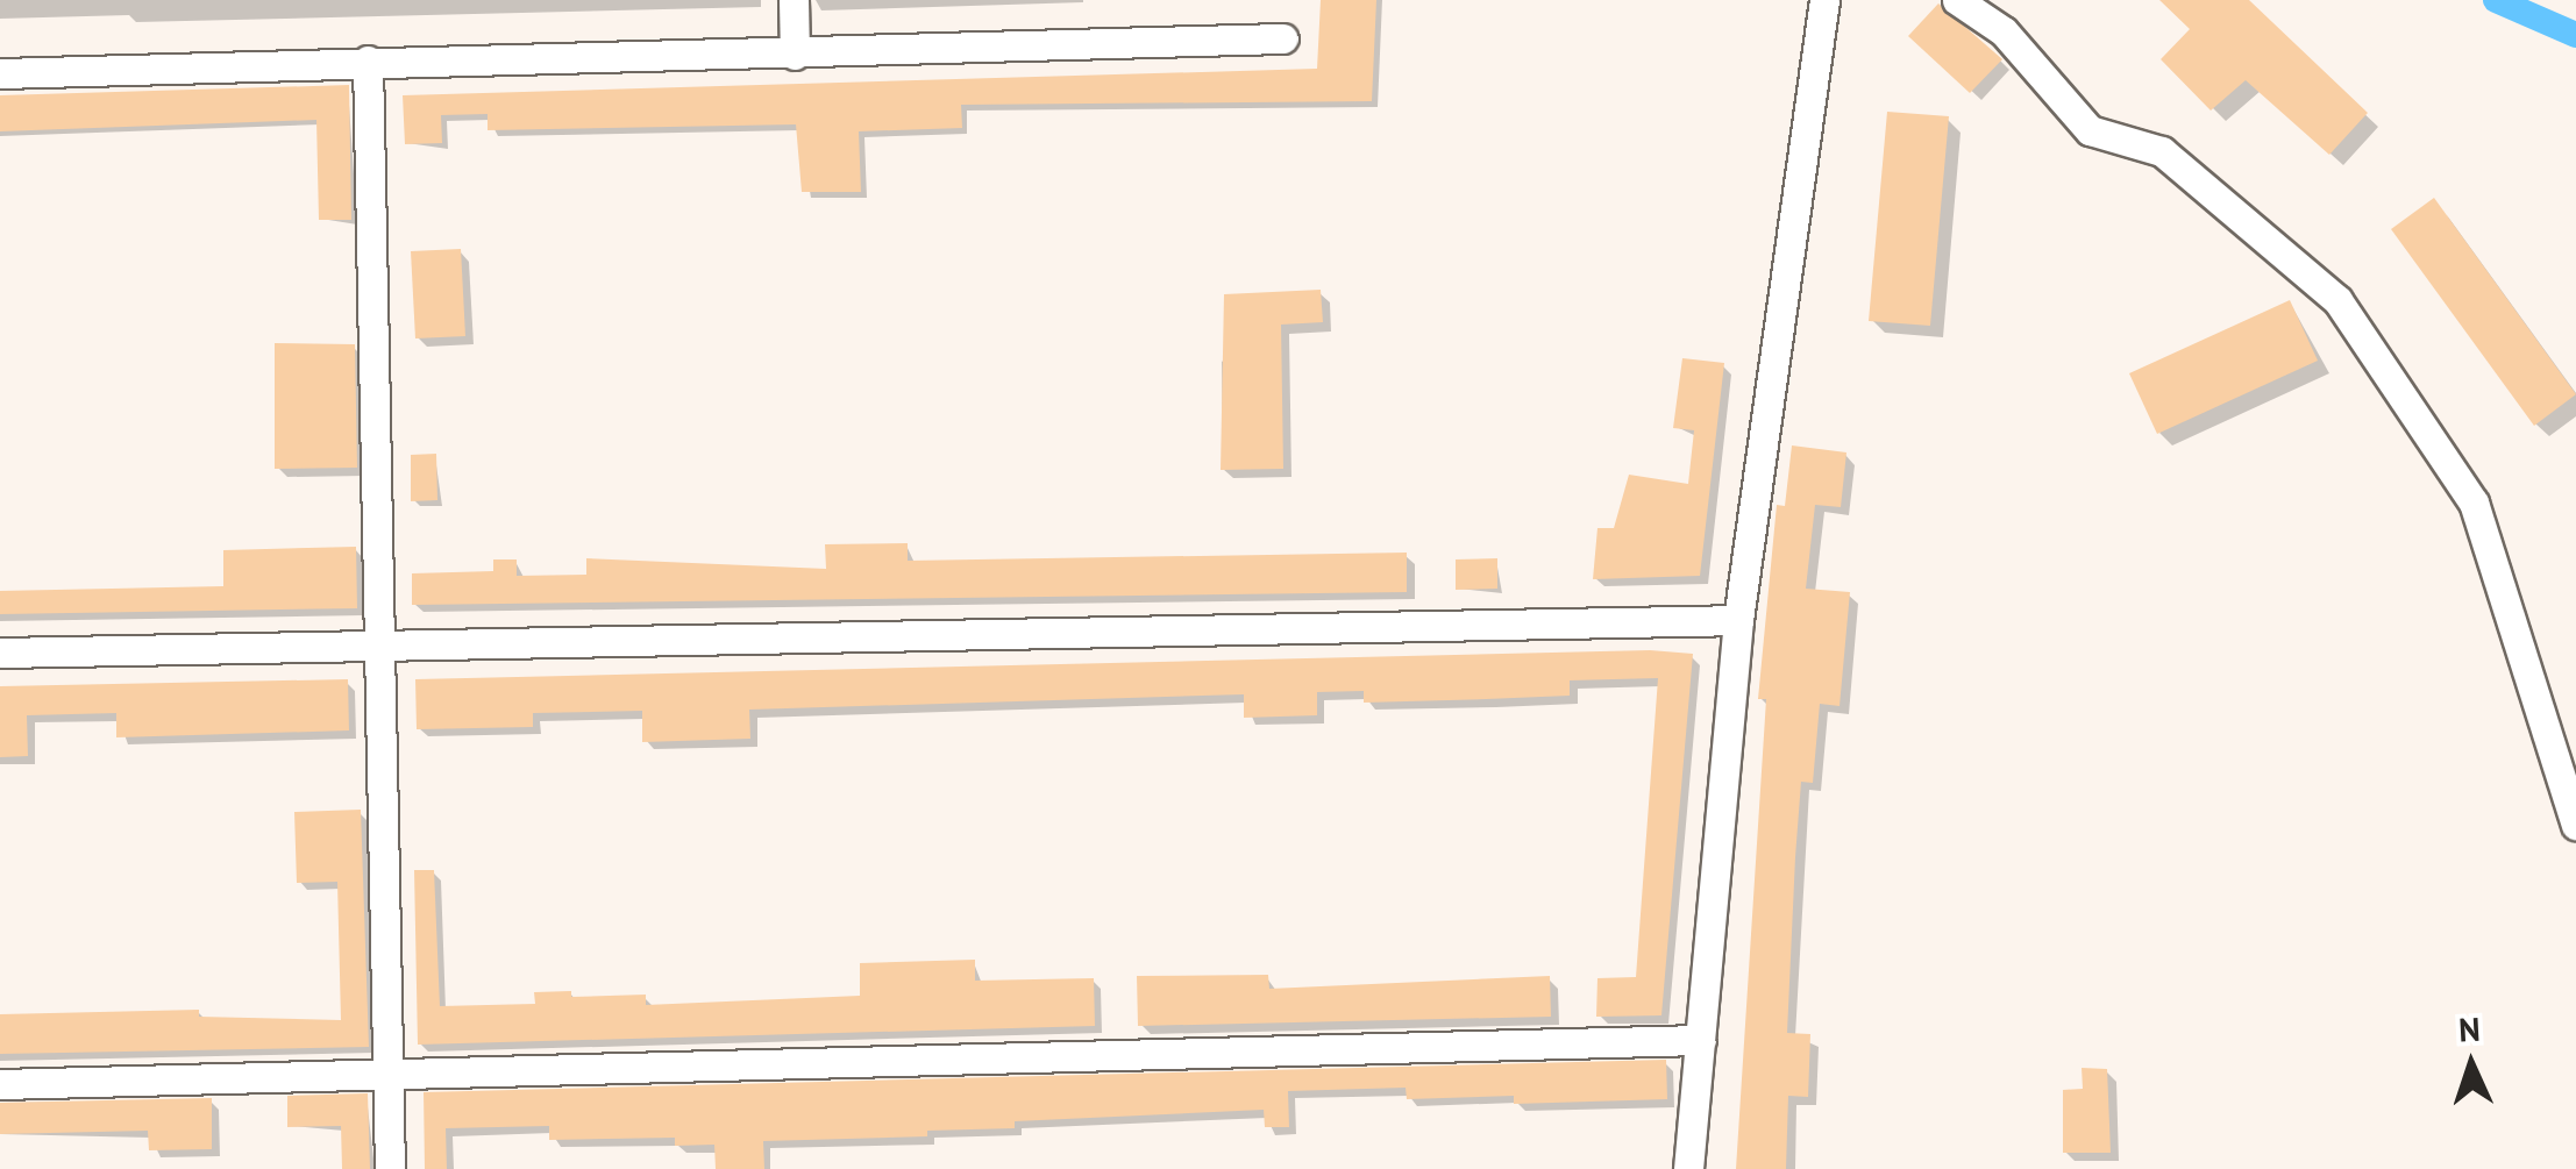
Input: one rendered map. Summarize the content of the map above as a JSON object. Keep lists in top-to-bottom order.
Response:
{
  "north": "top"
}
